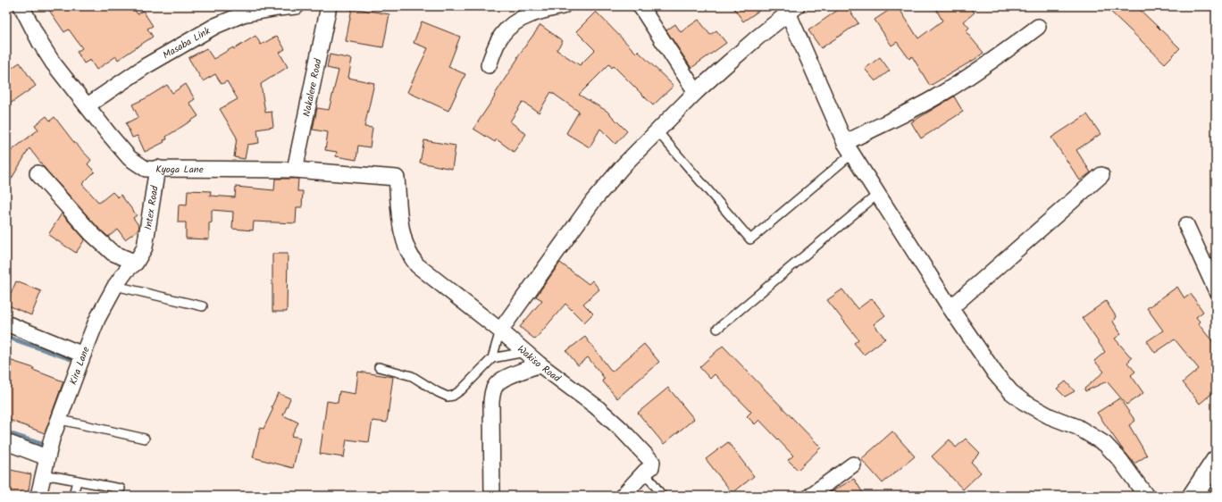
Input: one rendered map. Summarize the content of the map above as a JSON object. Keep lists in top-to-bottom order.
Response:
{
  "streets": {
    "street": [
      "Masaba Link",
      "Nakalere Road",
      "Kyoga Lane",
      "Intex Road",
      "Wakiso Road",
      "Kira Lane"
    ]
  },
  "crossings": [
    ["Masaba Link", "Kyoga Lane"],
    ["Nakalere Road", "Kyoga Lane"],
    ["Kyoga Lane", "Intex Road"],
    ["Kyoga Lane", "Wakiso Road"],
    ["Intex Road", "Kira Lane"]
  ]
}
